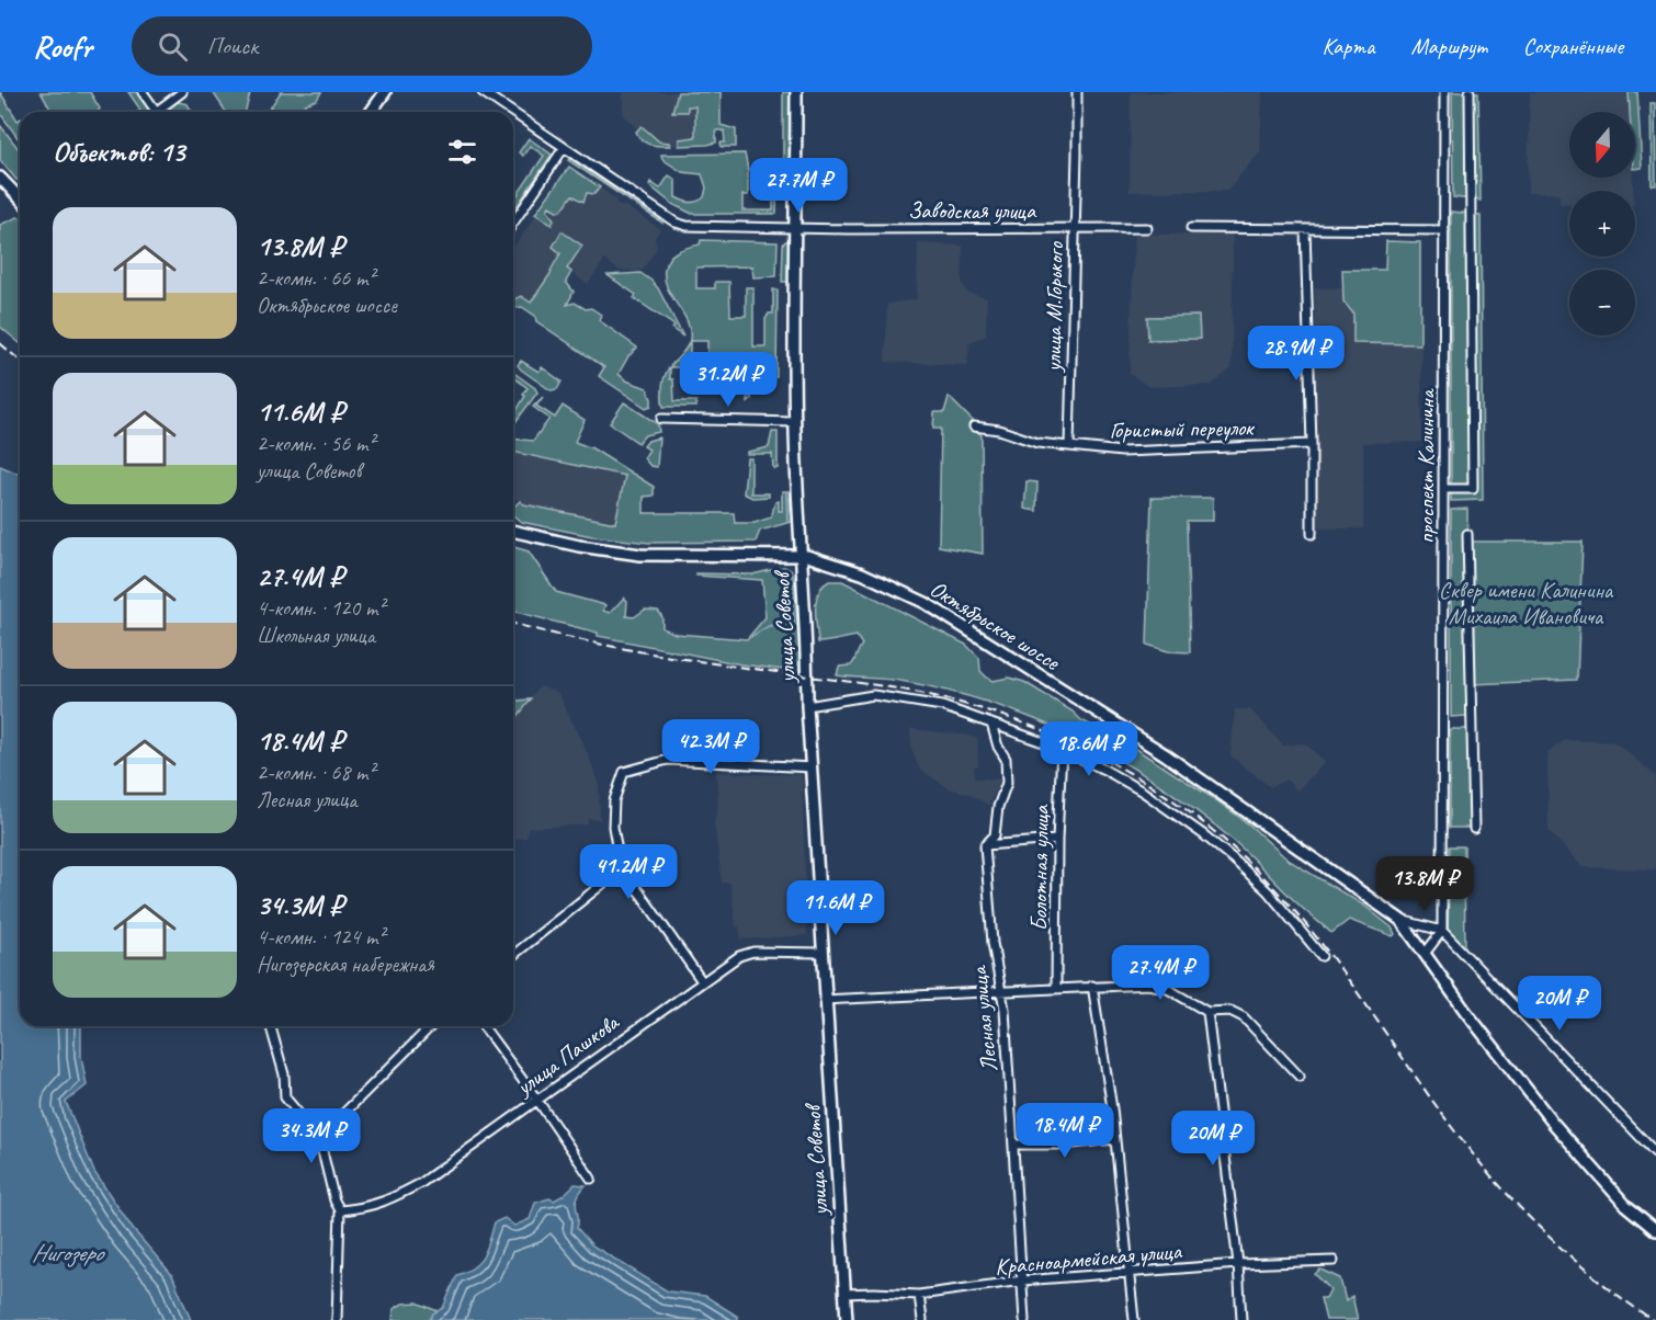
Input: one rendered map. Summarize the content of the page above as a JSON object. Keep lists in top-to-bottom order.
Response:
{
  "streets": {
    "main road": ["Октябрьское шоссе", "улица Советов"],
    "street": [
      "Заводская улица",
      "улица М.Горького",
      "Гористый переулок",
      "проспект Калинина",
      "Болотная улица",
      "Лесная улица",
      "улица Пашкова",
      "Красноармейская улица"
    ]
  },
  "crossings": [
    ["Заводская улица", "улица М.Горького"],
    ["Заводская улица", "улица Советов"],
    ["улица М.Горького", "Гористый переулок"],
    ["проспект Калинина", "Октябрьское шоссе"],
    ["Октябрьское шоссе", "улица Советов"],
    ["улица Советов", "улица Пашкова"],
    ["улица Советов", "Красноармейская улица"],
    ["Лесная улица", "Красноармейская улица"]
  ],
  "water": ["Нигозеро"],
  "parks": ["Сквер имени Калинина Михаила Ивановича"],
  "north": "bottom",
  "page": {
    "header": "Roofr",
    "search": "Поиск",
    "nav": ["Карта", "Маршрут", "Сохранённые"],
    "map_buttons": ["+", "−"],
    "heading": "Объектов: 13",
    "price": [
      "27.7M ₽",
      "28.9M ₽",
      "31.2M ₽",
      "42.3M ₽",
      "18.6M ₽",
      "41.2M ₽",
      "13.8M ₽",
      "11.6M ₽",
      "27.4M ₽",
      "20M ₽",
      "18.4M ₽",
      "34.3M ₽",
      "20M ₽"
    ],
    "list": [
      {
        "name": "13.8M ₽",
        "note": "2-комн. · 66 m² · Октябрьское шоссе"
      },
      {
        "name": "11.6M ₽",
        "note": "2-комн. · 56 m² · улица Советов"
      },
      {
        "name": "27.4M ₽",
        "note": "4-комн. · 120 m² · Школьная улица"
      },
      {
        "name": "18.4M ₽",
        "note": "2-комн. · 68 m² · Лесная улица"
      },
      {
        "name": "34.3M ₽",
        "note": "4-комн. · 124 m² · Нигозерская набережная"
      }
    ]
  }
}
